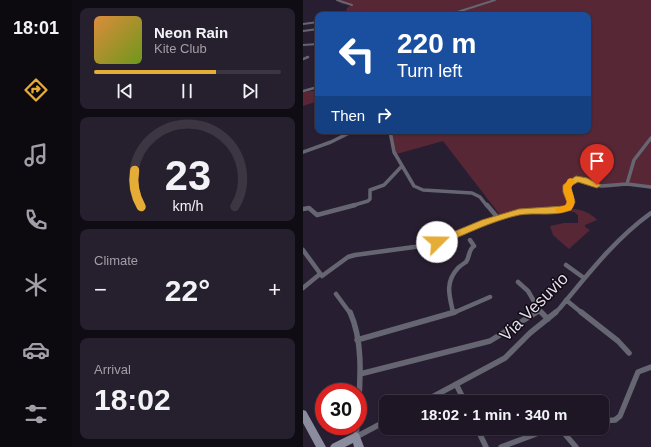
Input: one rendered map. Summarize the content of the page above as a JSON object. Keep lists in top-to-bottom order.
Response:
{
  "streets": {
    "street": ["Via Vesuvio"]
  },
  "page": {
    "tabs": "18:01",
    "turn": ["220 m", "Turn left"],
    "song": ["Neon Rain", "Kite Club"],
    "then": "Then",
    "tile": [
      "Climate",
      ["Arrival", "18:02"]
    ],
    "heat": ["−", "22°", "+"],
    "limit": "30",
    "trip": "18:02 · 1 min · 340 m",
    "gauge": ["23", "km/h"]
  }
}
